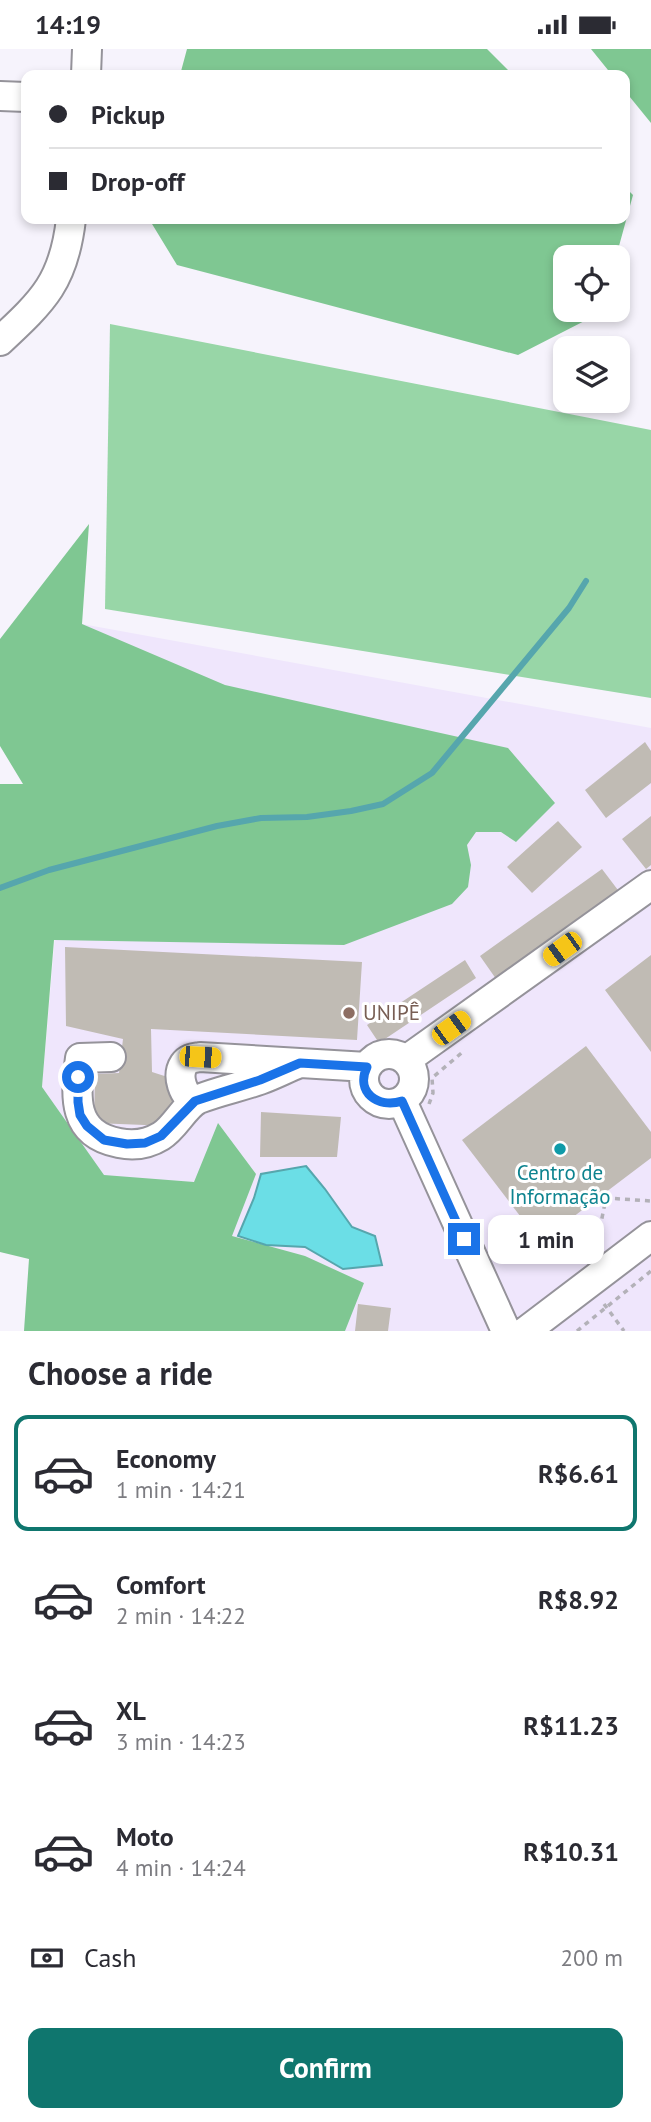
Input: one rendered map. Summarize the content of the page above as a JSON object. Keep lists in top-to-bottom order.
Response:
{
  "places": ["UNIPÊ", "Centro de Informação"],
  "page": {
    "status": "14:19",
    "banner": ["Pickup", "Drop-off"],
    "bubble": "1 min",
    "heading": "Choose a ride",
    "list": [
      {
        "name": "Economy",
        "note": "1 min · 14:21",
        "value": "R$6.61"
      },
      {
        "name": "Comfort",
        "note": "2 min · 14:22",
        "value": "R$8.92"
      },
      {
        "name": "XL",
        "note": "3 min · 14:23",
        "value": "R$11.23"
      },
      {
        "name": "Moto",
        "note": "4 min · 14:24",
        "value": "R$10.31"
      }
    ],
    "pay": ["Cash", "200 m"],
    "buttons": "Confirm"
  }
}
